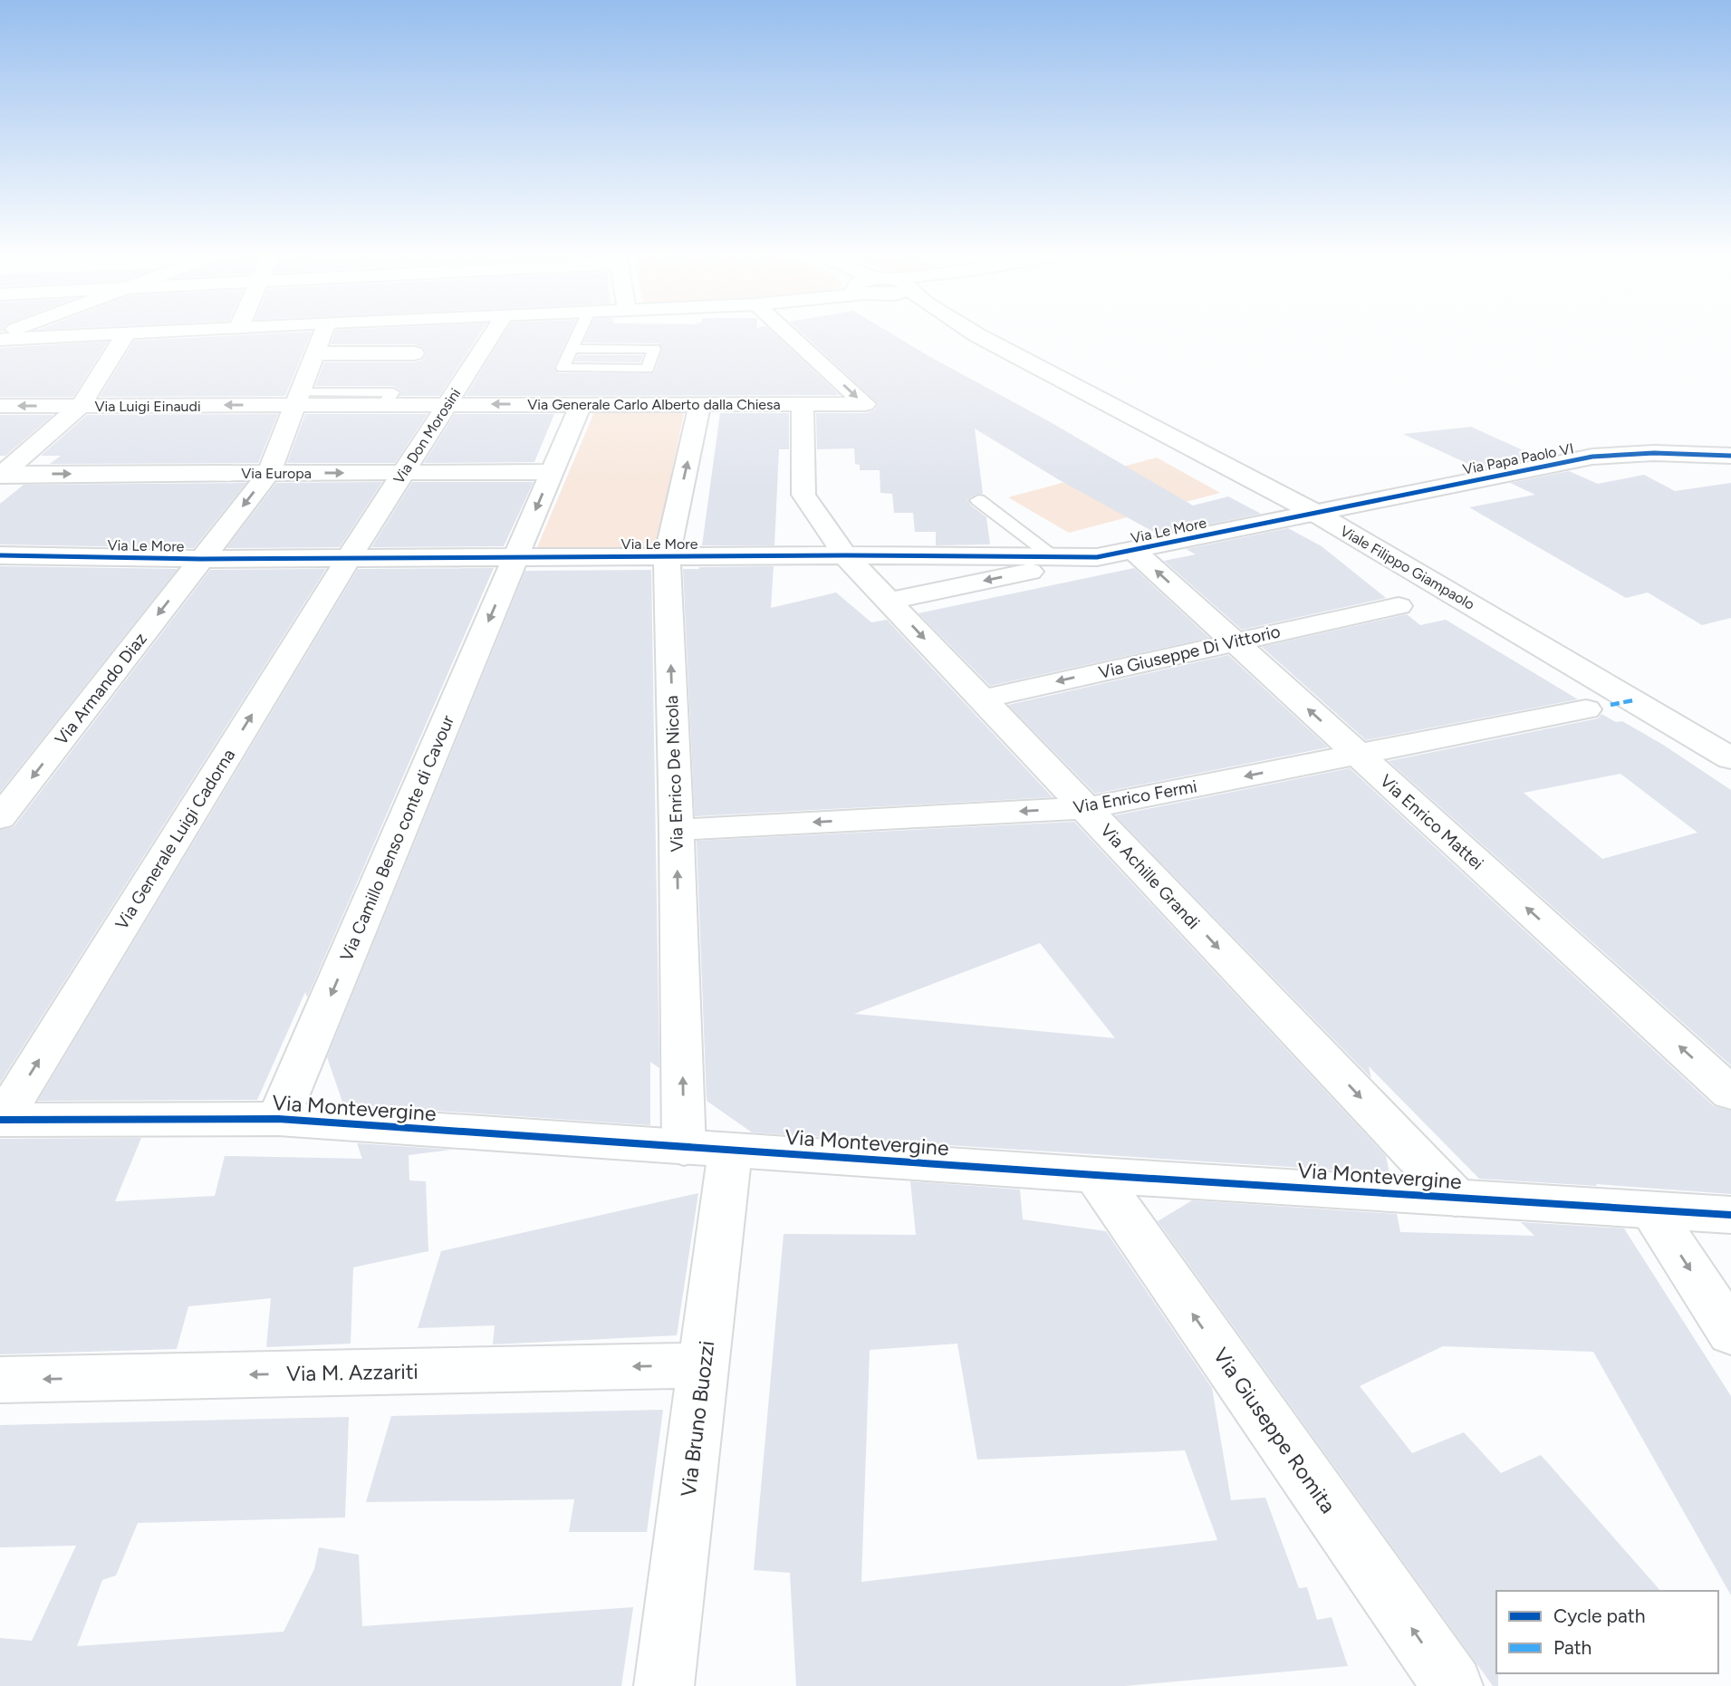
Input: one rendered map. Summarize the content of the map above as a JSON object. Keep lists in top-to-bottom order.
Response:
{
  "streets": {
    "street": [
      "Via Generale Carlo Alberto dalla Chiesa",
      "Via Luigi Einaudi",
      "Via Don Morosini",
      "Via Papa Paolo VI",
      "Via Europa",
      "Via Le More",
      "Viale Filippo Giampaolo",
      "Via Giuseppe Di Vittorio",
      "Via Armando Diaz",
      "Via Enrico De Nicola",
      "Via Enrico Fermi",
      "Via Enrico Mattei",
      "Via Camillo Benso conte di Cavour",
      "Via Generale Luigi Cadorna",
      "Via Achille Grandi",
      "Via Montevergine",
      "Via M. Azzariti",
      "Via Bruno Buozzi",
      "Via Giuseppe Romita"
    ]
  },
  "crossings": [
    ["Via Generale Carlo Alberto dalla Chiesa", "Via Luigi Einaudi"],
    ["Via Generale Carlo Alberto dalla Chiesa", "Via Don Morosini"],
    ["Via Generale Carlo Alberto dalla Chiesa", "Via Armando Diaz"],
    ["Via Generale Carlo Alberto dalla Chiesa", "Via Enrico De Nicola"],
    ["Via Generale Carlo Alberto dalla Chiesa", "Via Camillo Benso conte di Cavour"],
    ["Via Generale Carlo Alberto dalla Chiesa", "Via Achille Grandi"],
    ["Via Luigi Einaudi", "Via Armando Diaz"],
    ["Via Don Morosini", "Via Europa"],
    ["Via Don Morosini", "Via Le More"],
    ["Via Don Morosini", "Via Generale Luigi Cadorna"],
    ["Via Papa Paolo VI", "Via Le More"],
    ["Via Papa Paolo VI", "Viale Filippo Giampaolo"],
    ["Via Europa", "Via Armando Diaz"],
    ["Via Europa", "Via Camillo Benso conte di Cavour"],
    ["Via Le More", "Viale Filippo Giampaolo"],
    ["Via Le More", "Via Armando Diaz"],
    ["Via Le More", "Via Enrico De Nicola"],
    ["Via Le More", "Via Enrico Mattei"],
    ["Via Le More", "Via Camillo Benso conte di Cavour"],
    ["Via Le More", "Via Generale Luigi Cadorna"],
    ["Via Le More", "Via Achille Grandi"],
    ["Via Giuseppe Di Vittorio", "Via Enrico Mattei"],
    ["Via Giuseppe Di Vittorio", "Via Achille Grandi"],
    ["Via Enrico De Nicola", "Via Enrico Fermi"],
    ["Via Enrico De Nicola", "Via Montevergine"],
    ["Via Enrico De Nicola", "Via Bruno Buozzi"],
    ["Via Enrico Fermi", "Via Enrico Mattei"],
    ["Via Enrico Fermi", "Via Achille Grandi"],
    ["Via Camillo Benso conte di Cavour", "Via Montevergine"],
    ["Via Generale Luigi Cadorna", "Via Montevergine"],
    ["Via Achille Grandi", "Via Montevergine"],
    ["Via Montevergine", "Via Bruno Buozzi"],
    ["Via Montevergine", "Via Giuseppe Romita"],
    ["Via M. Azzariti", "Via Bruno Buozzi"]
  ],
  "one_way": [
    "Via Giuseppe Di Vittorio",
    "Via Enrico De Nicola",
    "Via Enrico Fermi",
    "Via Enrico Mattei",
    "Via Camillo Benso conte di Cavour",
    "Via Generale Luigi Cadorna",
    "Via Achille Grandi",
    "Via M. Azzariti",
    "Via Giuseppe Romita"
  ],
  "legend": ["Cycle path", "Path"]
}
